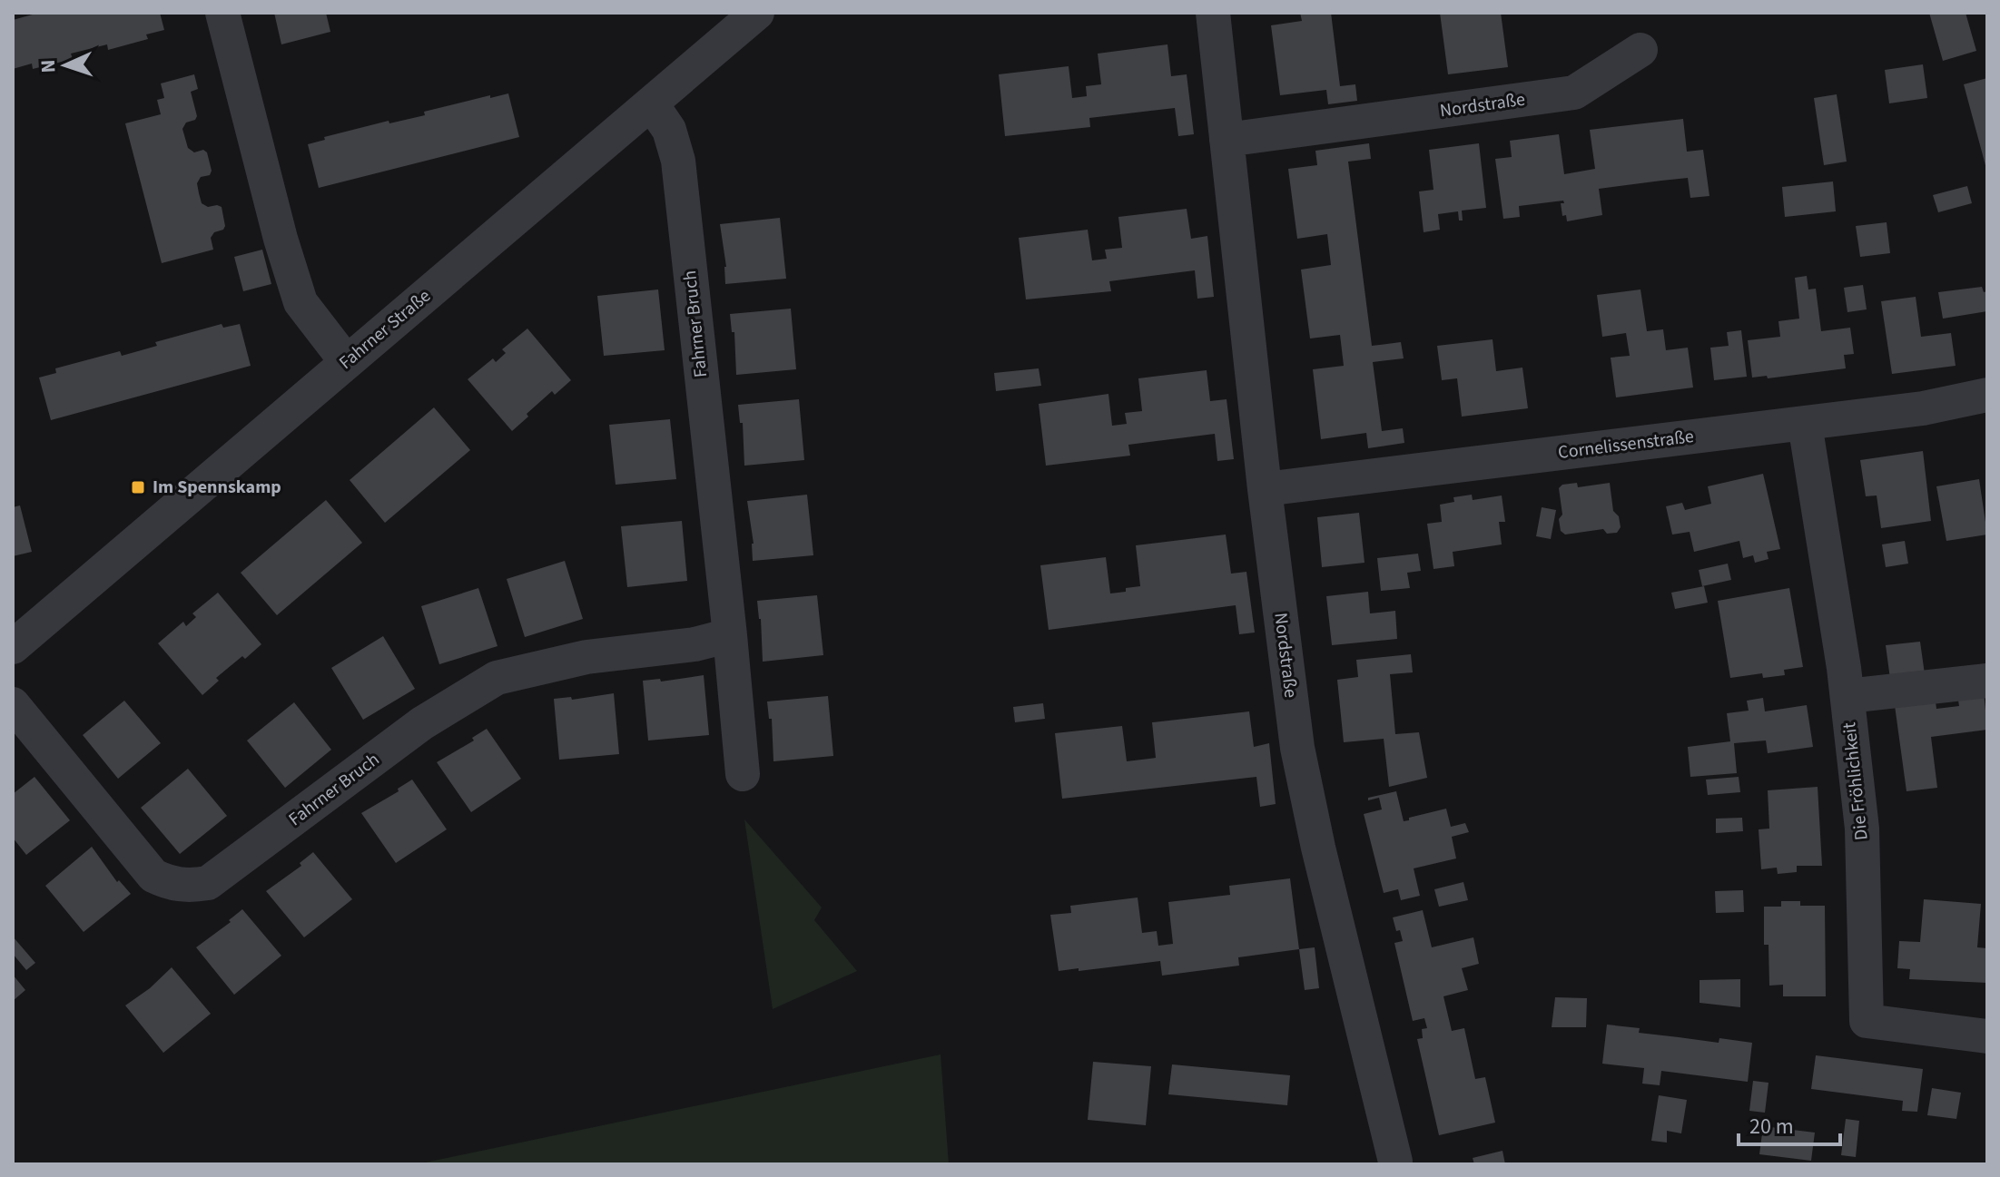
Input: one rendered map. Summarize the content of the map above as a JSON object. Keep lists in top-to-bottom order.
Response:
{
  "streets": {
    "street": [
      "Nordstraße",
      "Fahrner Bruch",
      "Fahrner Straße",
      "Cornelissenstraße",
      "Die Fröhlichkeit"
    ]
  },
  "crossings": [
    ["Nordstraße", "Cornelissenstraße"],
    ["Fahrner Bruch", "Fahrner Straße"],
    ["Cornelissenstraße", "Die Fröhlichkeit"]
  ],
  "places": {
    "transit": ["Im Spennskamp"]
  },
  "scale_bar": "20 m",
  "north": "left"
}
